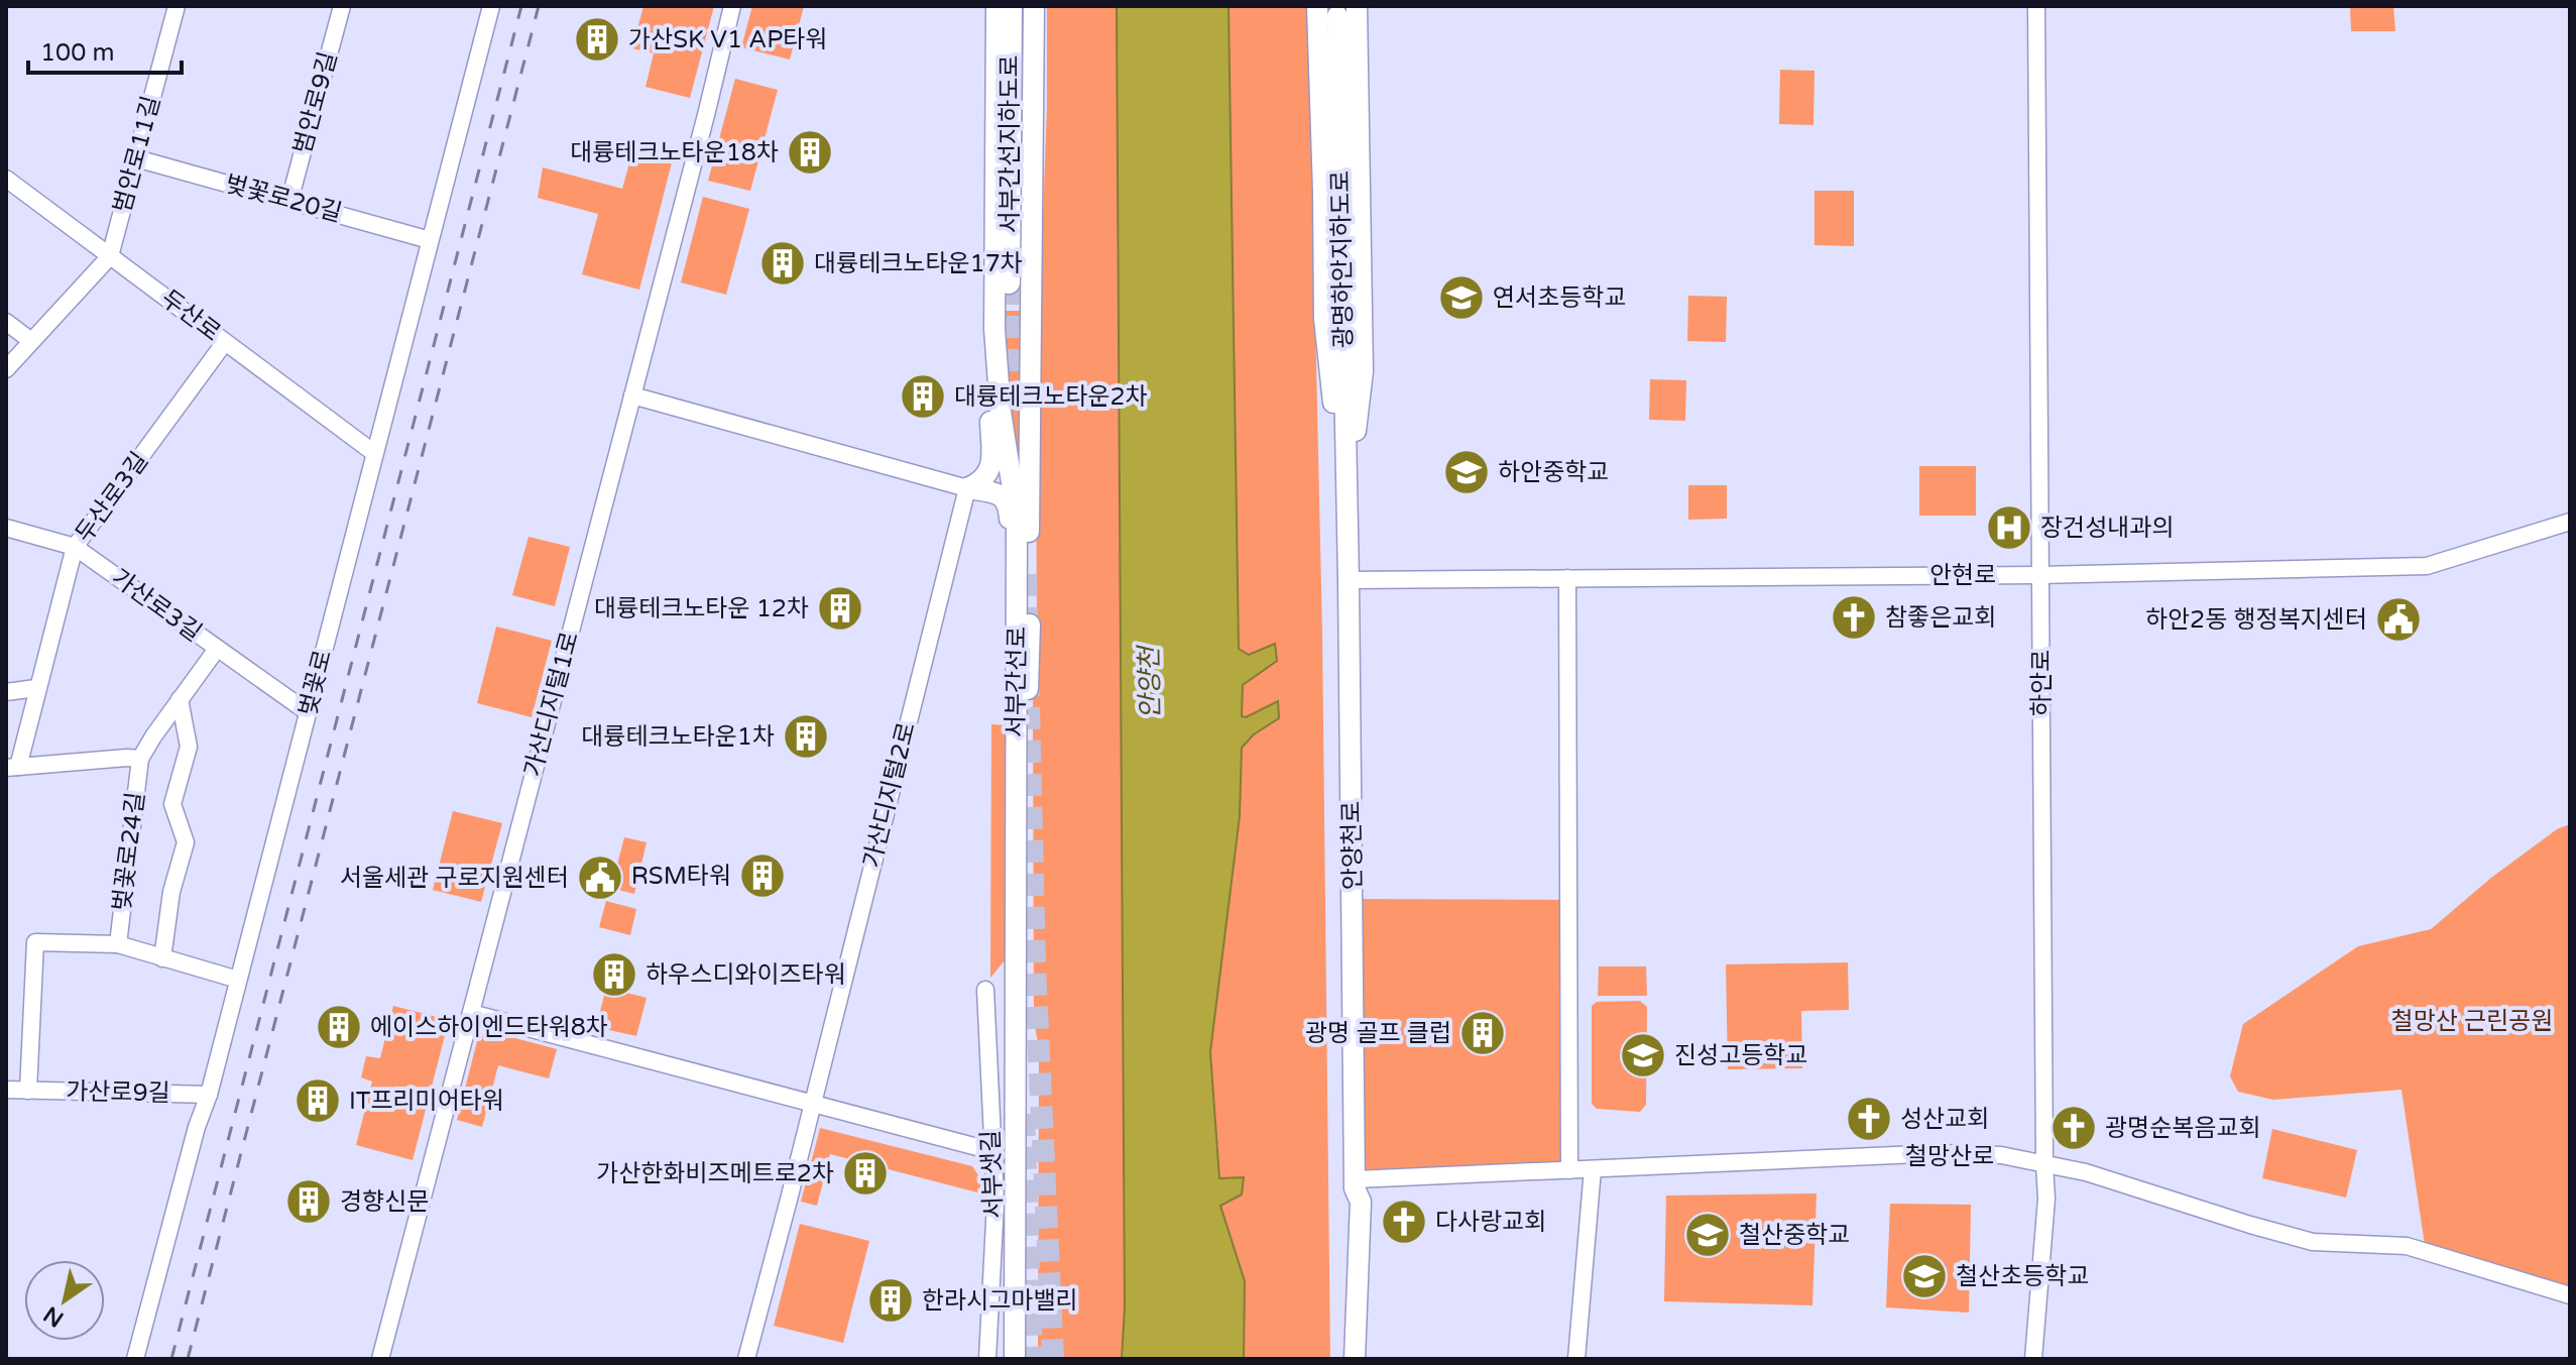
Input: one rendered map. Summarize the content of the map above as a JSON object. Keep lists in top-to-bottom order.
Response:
{
  "streets": {
    "highway": ["서부간선지하도로"],
    "main road": ["광명하안지하도로", "서부간선로", "안양천로"],
    "street": [
      "범안로9길",
      "범안로11길",
      "벚꽃로20길",
      "두산로",
      "두산로3길",
      "안현로",
      "가산로3길",
      "벚꽃로",
      "하안로",
      "가산디지털1로",
      "가산디지털2로",
      "벚꽃로24길",
      "가산로9길",
      "철망산로",
      "서부샛길"
    ]
  },
  "crossings": [
    ["범안로9길", "벚꽃로20길"],
    ["범안로11길", "벚꽃로20길"],
    ["범안로11길", "두산로"],
    ["벚꽃로20길", "벚꽃로"],
    ["광명하안지하도로", "안양천로"],
    ["두산로", "두산로3길"],
    ["두산로", "벚꽃로"],
    ["두산로3길", "가산로3길"],
    ["안현로", "하안로"],
    ["안현로", "안양천로"],
    ["가산로3길", "벚꽃로"],
    ["가산로3길", "벚꽃로24길"],
    ["벚꽃로", "벚꽃로24길"],
    ["벚꽃로", "가산로9길"],
    ["하안로", "철망산로"],
    ["안양천로", "철망산로"],
    ["벚꽃로24길", "가산로9길"]
  ],
  "water": ["안양천"],
  "parks": ["철망산 근린공원"],
  "places": {
    "building": [
      "가산SK V1 AP타워",
      "대륭테크노타운18차",
      "대륭테크노타운17차",
      "대륭테크노타운2차",
      "대륭테크노타운 12차",
      "대륭테크노타운1차",
      "RSM타워",
      "하우스디와이즈타워",
      "에이스하이엔드타워8차",
      "광명 골프 클럽",
      "IT프리미어타워",
      "가산한화비즈메트로2차",
      "경향신문",
      "한라시그마밸리"
    ],
    "school or university": [
      "연서초등학교",
      "하안중학교",
      "진성고등학교",
      "철산중학교",
      "철산초등학교"
    ],
    "hospital": ["장건성내과의"],
    "church": [
      "참좋은교회",
      "성산교회",
      "광명순복음교회",
      "다사랑교회"
    ],
    "public building": ["하안2동 행정복지센터", "서울세관 구로지원센터"]
  },
  "scale_bar": "100 m",
  "north": "bottom left"
}
